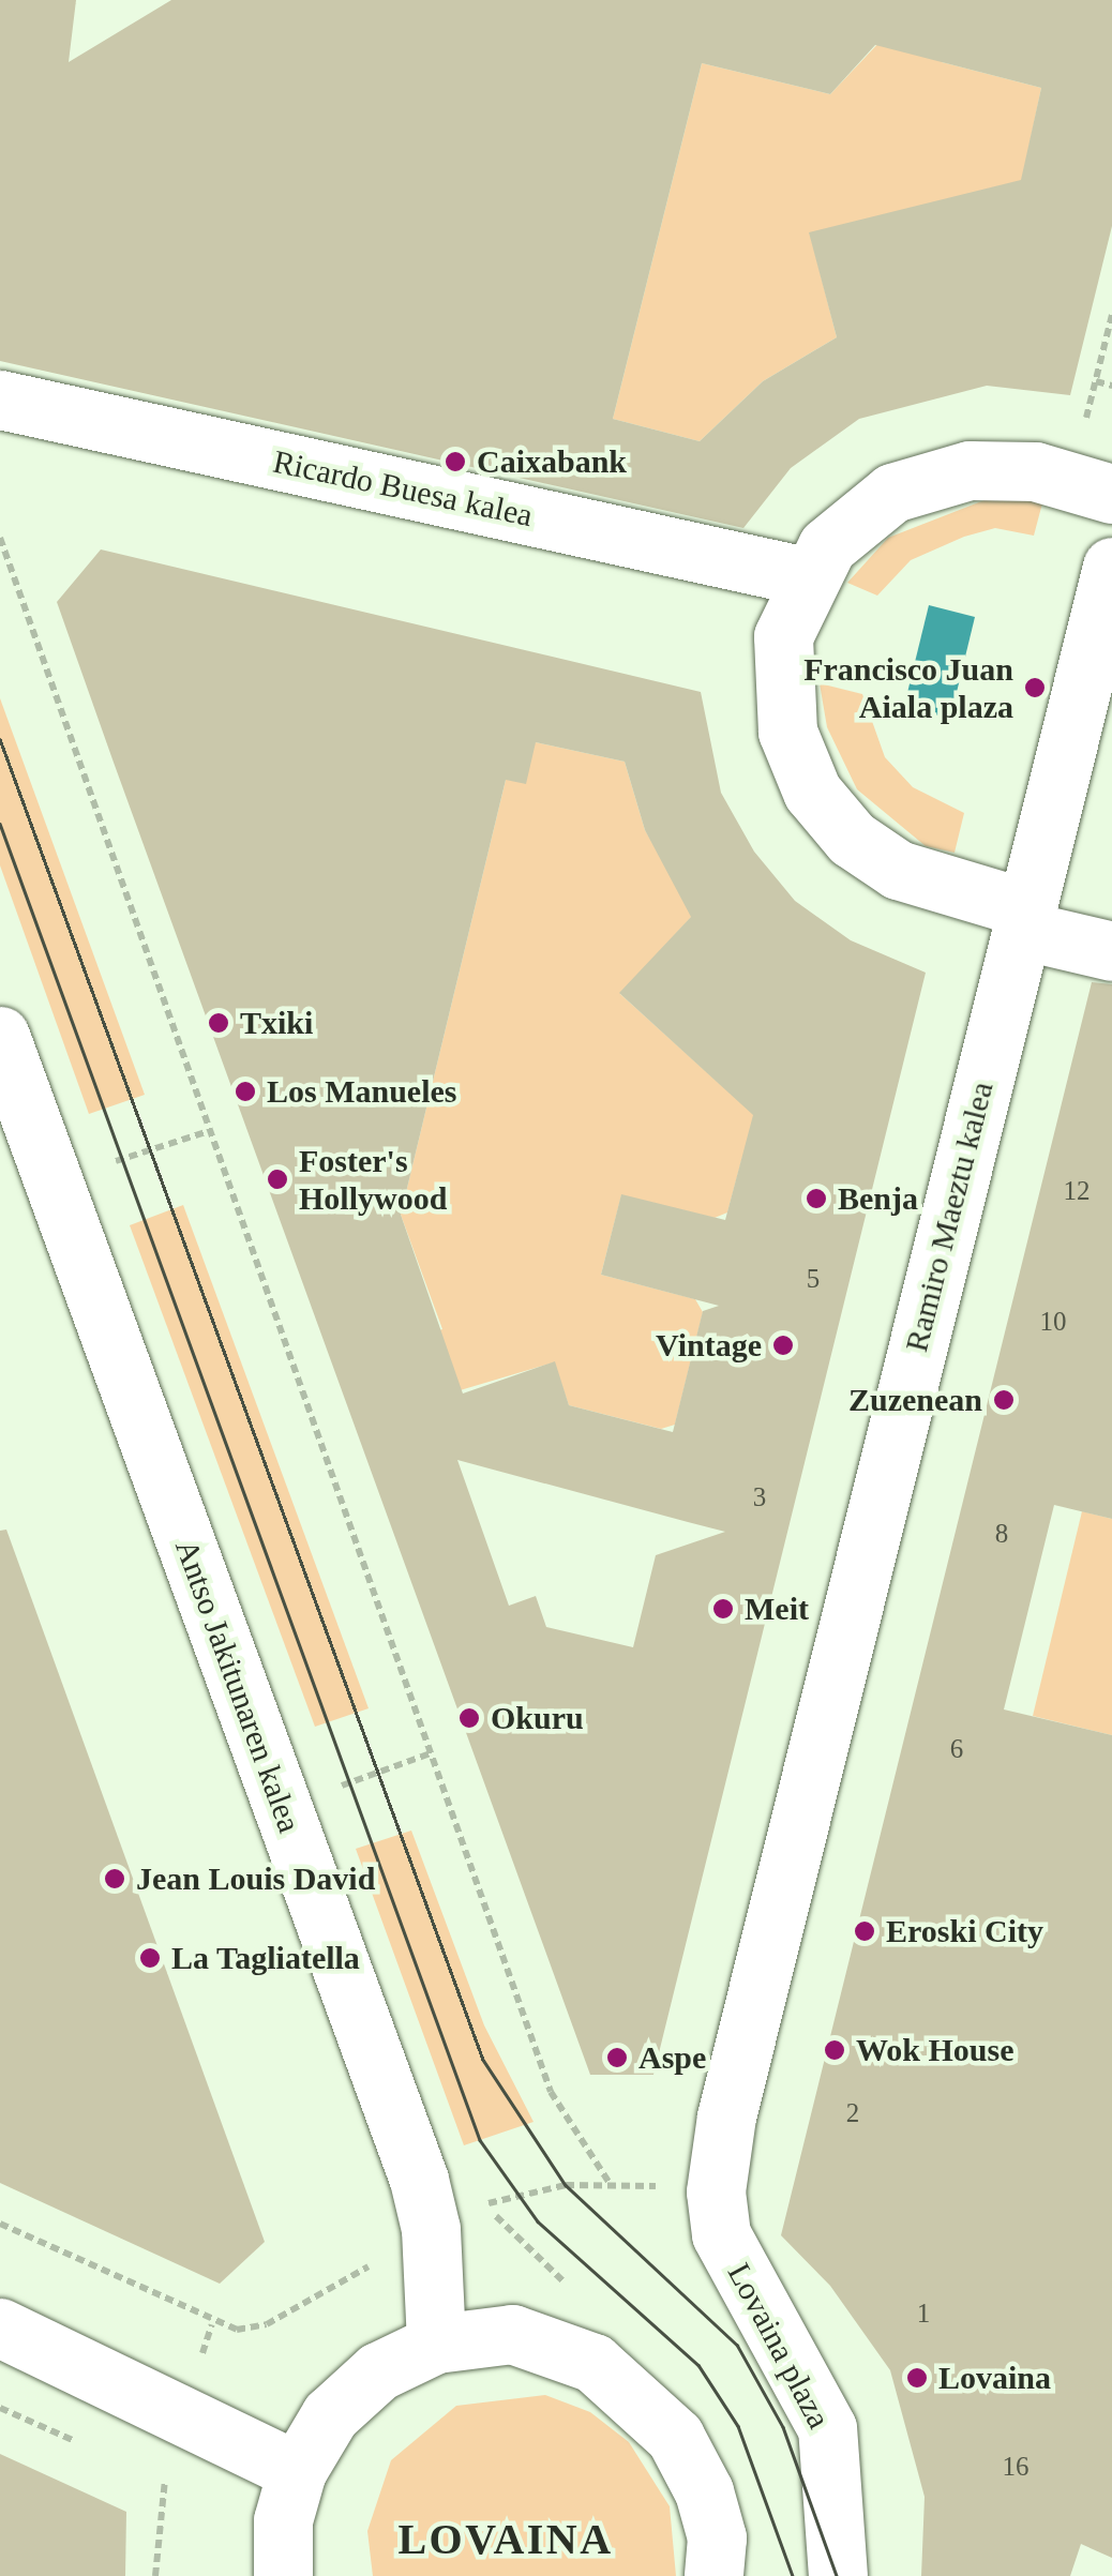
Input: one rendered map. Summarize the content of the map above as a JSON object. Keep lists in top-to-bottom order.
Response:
{
  "streets": {
    "main road": [
      "Ricardo Buesa kalea",
      "Ramiro Maeztu kalea",
      "Antso Jakitunaren kalea",
      "Lovaina plaza"
    ]
  },
  "crossings": [
    ["Ramiro Maeztu kalea", "Lovaina plaza"]
  ],
  "districts": ["LOVAINA"],
  "places": [
    "Caixabank",
    "Francisco Juan Aiala plaza",
    "Txiki",
    "Los Manueles",
    "Foster's Hollywood",
    "Benja",
    "Vintage",
    "Zuzenean",
    "Meit",
    "Okuru",
    "Jean Louis David",
    "Eroski City",
    "La Tagliatella",
    "Wok House",
    "Aspe",
    "Lovaina"
  ],
  "house_numbers": [
    "12",
    "5",
    "10",
    "3",
    "8",
    "6",
    "2",
    "1",
    "16"
  ]
}
